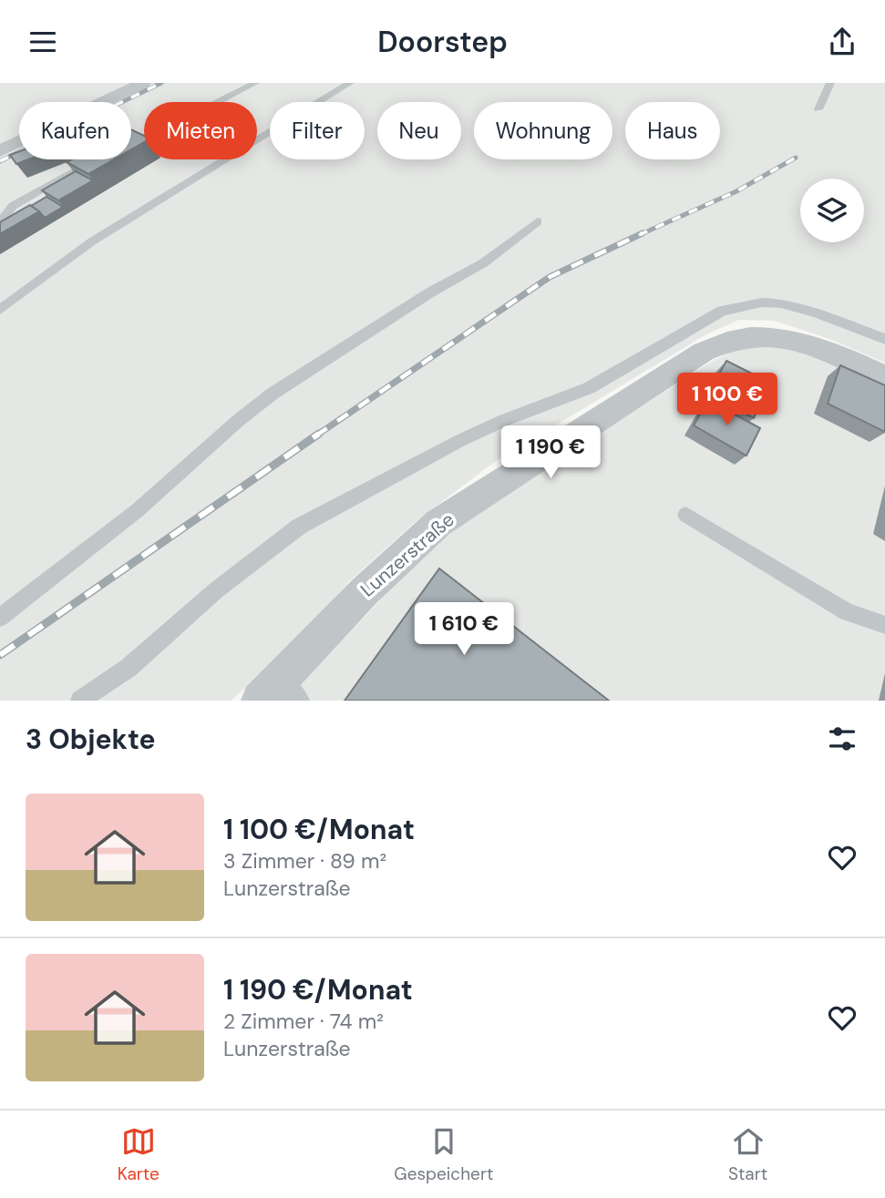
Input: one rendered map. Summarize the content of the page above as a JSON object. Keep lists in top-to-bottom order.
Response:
{
  "streets": {
    "street": ["Lunzerstraße"]
  },
  "page": {
    "header": "Doorstep",
    "chip": [
      "Kaufen",
      "Mieten",
      "Filter",
      "Neu",
      "Wohnung",
      "Haus"
    ],
    "price": ["1 100 €", "1 190 €", "1 610 €"],
    "heading": "3 Objekte",
    "list": [
      {
        "name": "1 100 €/Monat",
        "note": "3 Zimmer · 89 m² · Lunzerstraße"
      },
      {
        "name": "1 190 €/Monat",
        "note": "2 Zimmer · 74 m² · Lunzerstraße"
      }
    ],
    "tabs": ["Karte", "Gespeichert", "Start"]
  }
}
